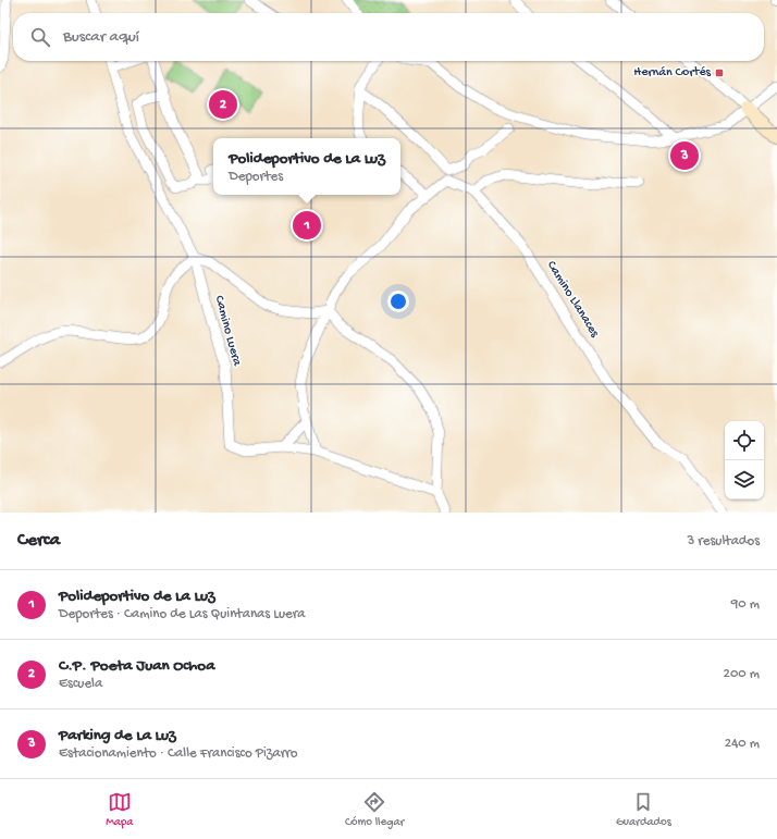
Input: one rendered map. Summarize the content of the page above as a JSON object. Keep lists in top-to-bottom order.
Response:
{
  "streets": {
    "street": ["Camino Llanaces", "Camino Luera"]
  },
  "places": {
    "transit": ["Hernán Cortés"]
  },
  "page": {
    "search": "Buscar aquí",
    "pins": ["2", "3", "1"],
    "popup": ["Polideportivo de La Luz", "Deportes"],
    "heading": ["Cerca", "3 resultados"],
    "list": [
      {
        "mark": "1",
        "name": "Polideportivo de La Luz",
        "note": "Deportes · Camino de Las Quintanas Luera",
        "value": "90 m"
      },
      {
        "mark": "2",
        "name": "C.P. Poeta Juan Ochoa",
        "note": "Escuela",
        "value": "200 m"
      },
      {
        "mark": "3",
        "name": "Parking de La Luz",
        "note": "Estacionamiento · Calle Francisco Pizarro",
        "value": "240 m"
      }
    ],
    "nav": ["Mapa", "Cómo llegar", "Guardados"]
  }
}
